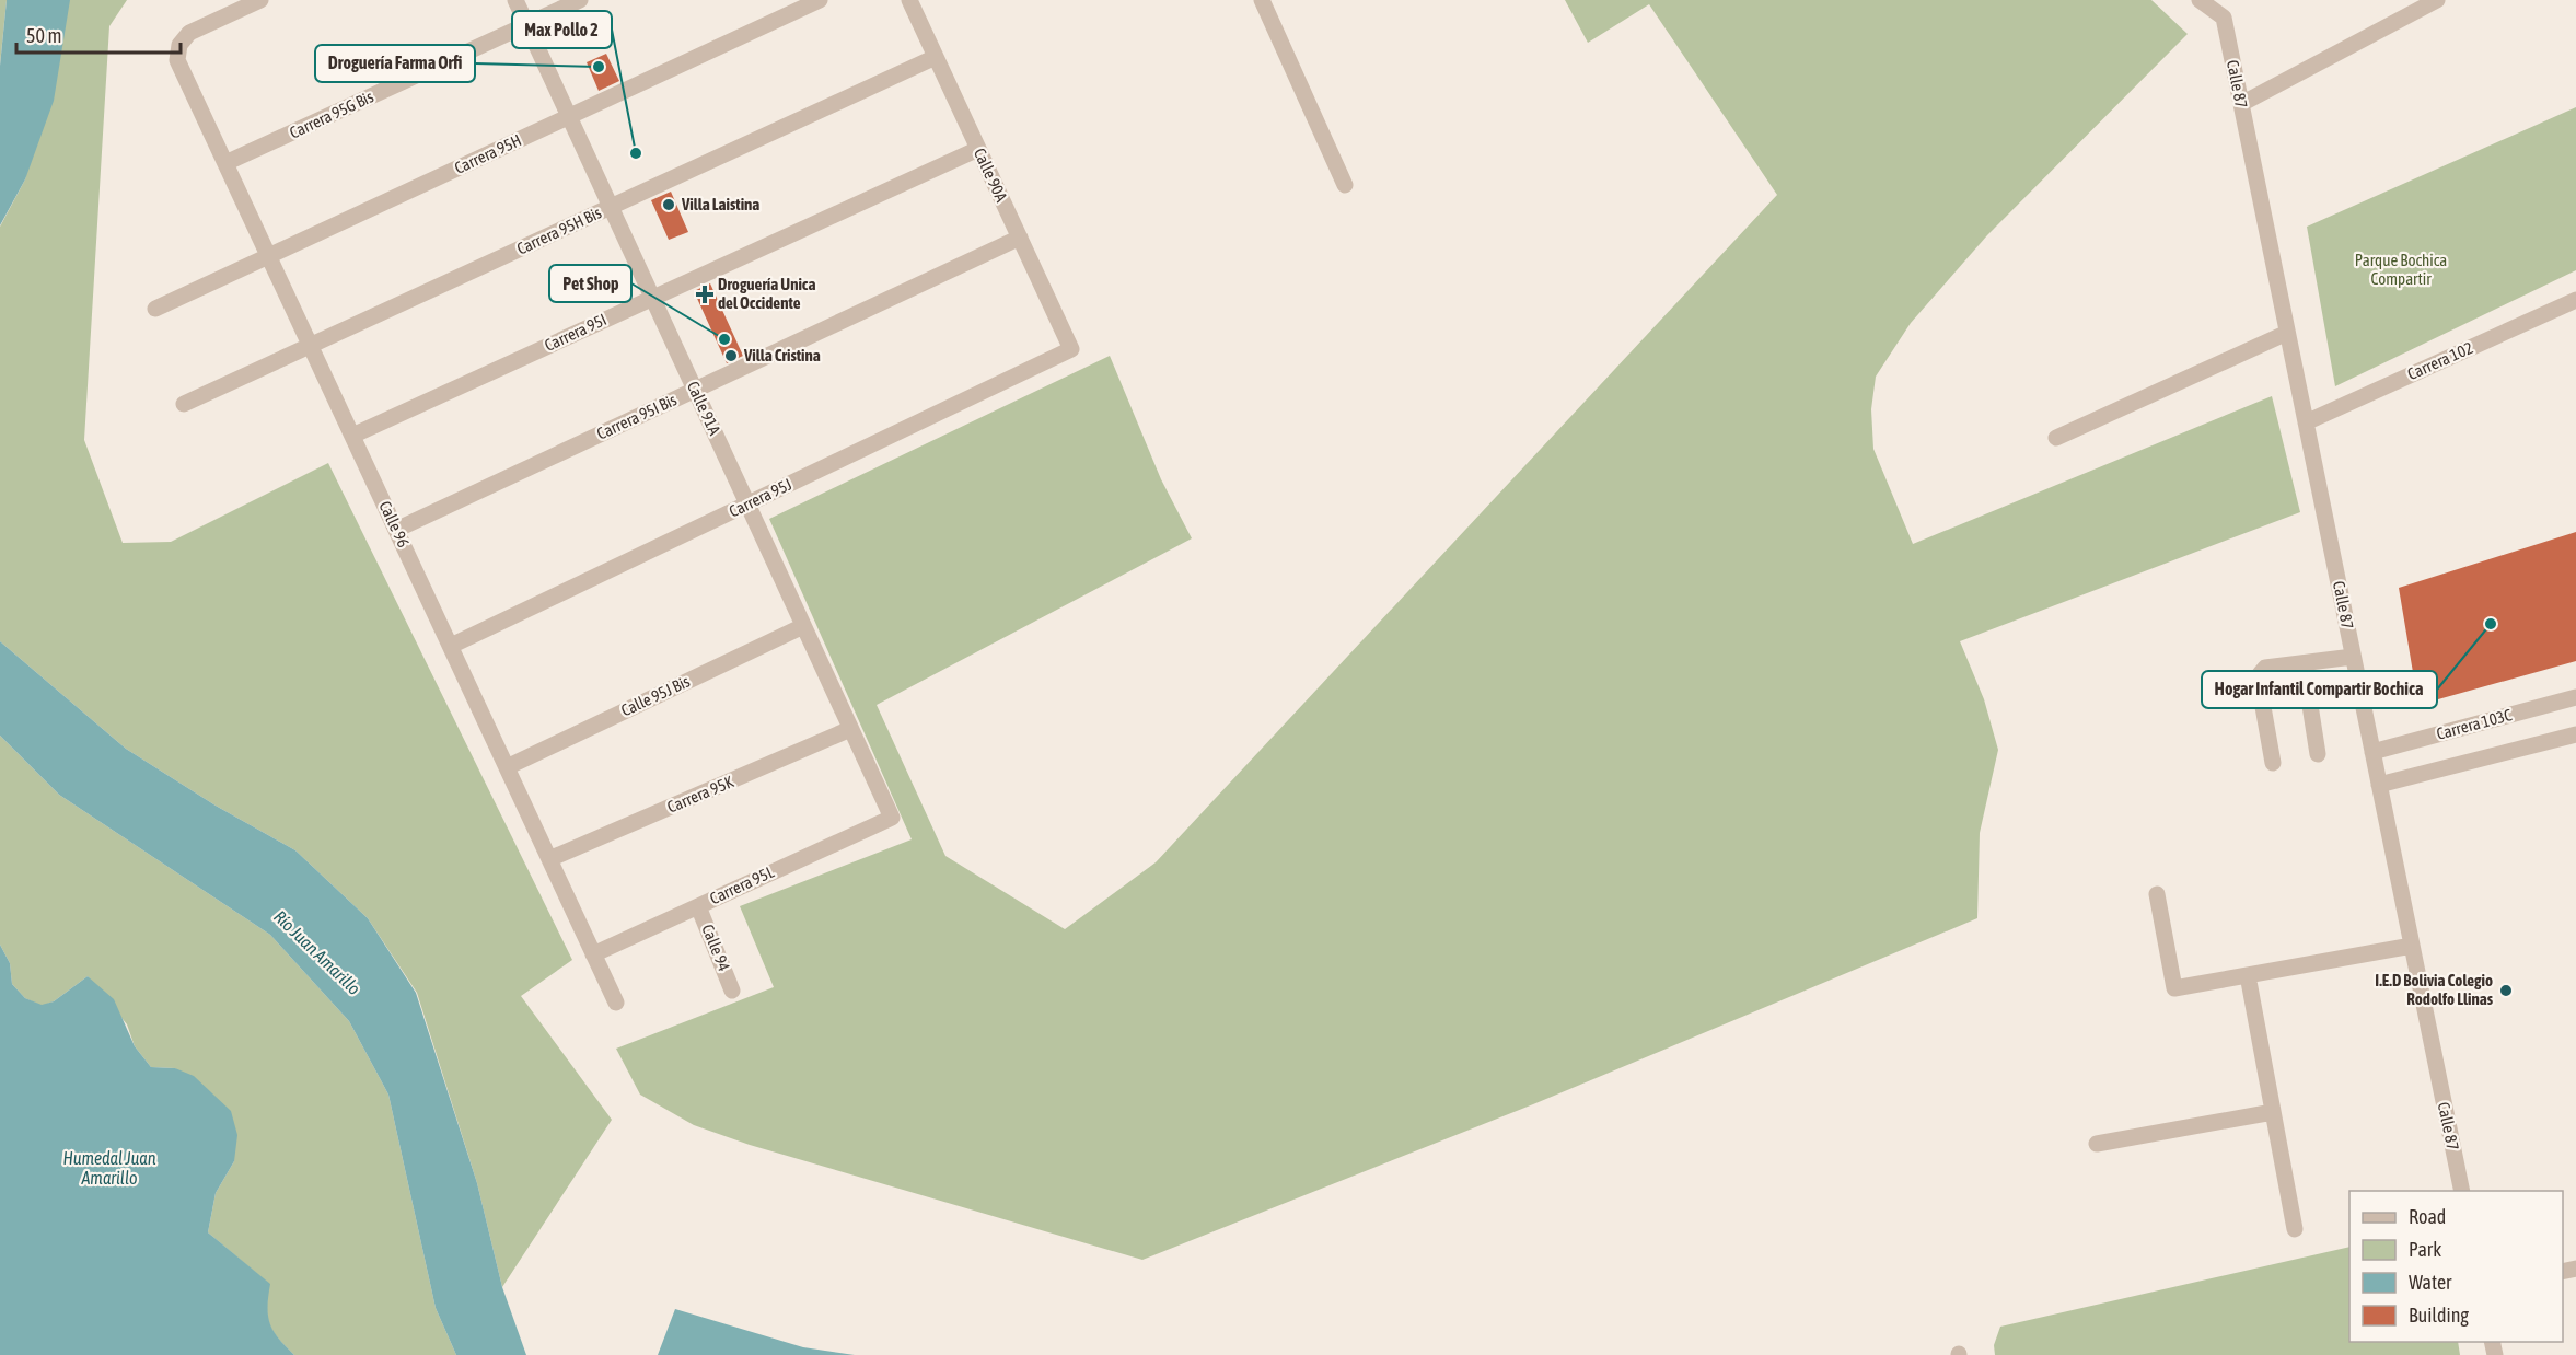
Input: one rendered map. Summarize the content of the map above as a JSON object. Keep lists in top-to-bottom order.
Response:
{
  "streets": {
    "street": [
      "Calle 87",
      "Carrera 95G Bis",
      "Carrera 95H",
      "Calle 90A",
      "Carrera 95H Bis",
      "Carrera 95I",
      "Carrera 102",
      "Calle 91A",
      "Carrera 95I Bis",
      "Carrera 95J",
      "Calle 96",
      "Calle 95J Bis",
      "Carrera 103C",
      "Carrera 95K",
      "Carrera 95L",
      "Calle 94"
    ]
  },
  "crossings": [
    ["Calle 87", "Carrera 102"],
    ["Calle 87", "Carrera 103C"],
    ["Carrera 95G Bis", "Calle 91A"],
    ["Carrera 95G Bis", "Calle 96"],
    ["Carrera 95H", "Calle 91A"],
    ["Carrera 95H", "Calle 96"],
    ["Calle 90A", "Carrera 95H Bis"],
    ["Calle 90A", "Carrera 95I"],
    ["Calle 90A", "Carrera 95I Bis"],
    ["Calle 90A", "Carrera 95J"],
    ["Carrera 95H Bis", "Calle 91A"],
    ["Carrera 95H Bis", "Calle 96"],
    ["Carrera 95I", "Calle 91A"],
    ["Carrera 95I", "Calle 96"],
    ["Calle 91A", "Carrera 95I Bis"],
    ["Calle 91A", "Carrera 95J"],
    ["Calle 91A", "Calle 95J Bis"],
    ["Calle 91A", "Carrera 95K"],
    ["Calle 91A", "Carrera 95L"],
    ["Carrera 95I Bis", "Calle 96"],
    ["Carrera 95J", "Calle 96"],
    ["Calle 96", "Calle 95J Bis"],
    ["Calle 96", "Carrera 95K"],
    ["Calle 96", "Carrera 95L"],
    ["Carrera 95L", "Calle 94"]
  ],
  "water": ["Río Juan Amarillo", "Humedal Juan Amarillo"],
  "parks": ["Parque Bochica Compartir"],
  "places": {
    "other": [
      "Droguería Farma Orfi",
      "Max Pollo 2",
      "Villa Laistina",
      "Pet Shop",
      "Villa Cristina",
      "Hogar Infantil Compartir Bochica",
      "I.E.D Bolivia Colegio Rodolfo Llinas"
    ],
    "health": ["Droguería Unica del Occidente"]
  },
  "legend": [
    "Road",
    "Park",
    "Water",
    "Building"
  ],
  "scale_bar": "50 m"
}
